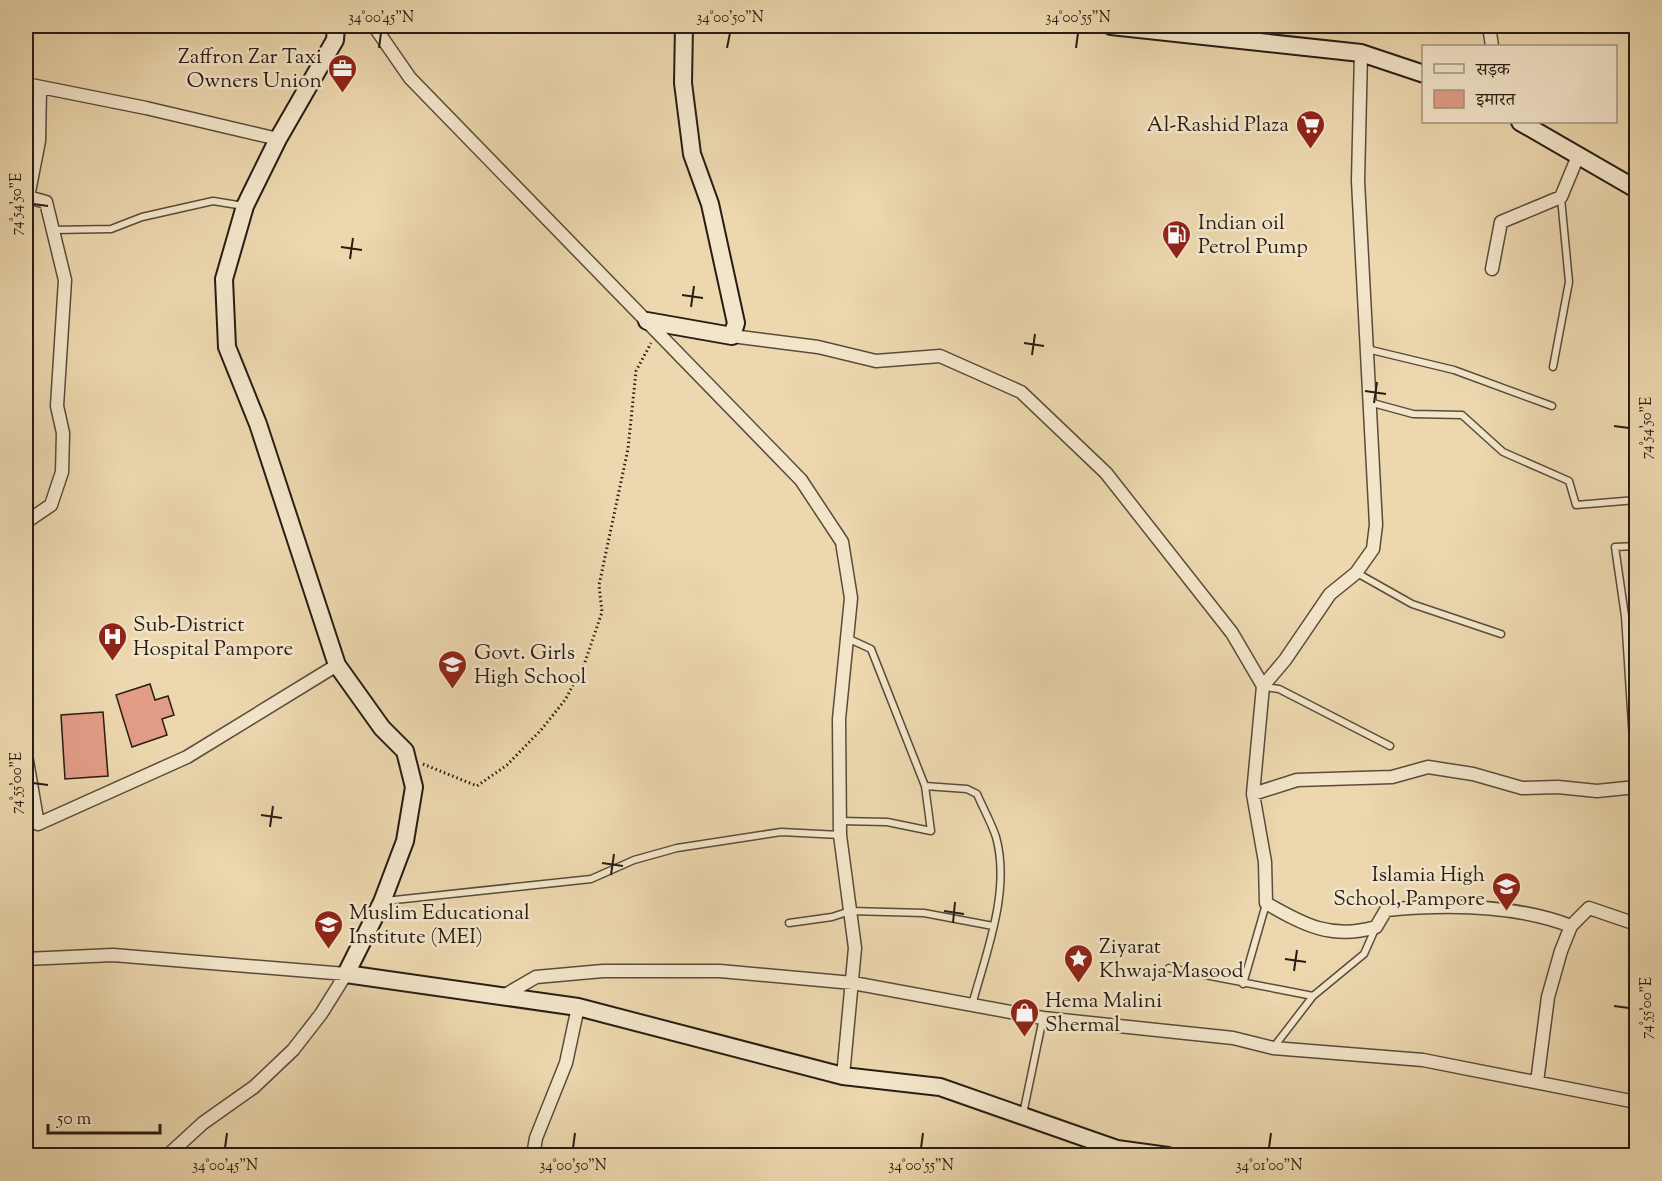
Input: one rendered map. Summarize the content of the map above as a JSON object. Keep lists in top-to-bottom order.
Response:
{
  "places": {
    "office": ["Zaffron Zar Taxi Owners Union"],
    "supermarket": ["Al-Rashid Plaza"],
    "fuel station": ["Indian oil Petrol Pump"],
    "hospital": ["Sub-District Hospital Pampore"],
    "school or university": ["Govt. Girls High School", "Islamia High School, Pampore", "Muslim Educational Institute (MEI)"],
    "place": ["Ziyarat Khwaja Masood"],
    "shop": ["Hema Malini Shermal"]
  },
  "legend": ["सड़क", "इमारत"],
  "scale_bar": "50 m",
  "coordinates": [
    "34°00'45\"N",
    "34°00'50\"N",
    "34°00'55\"N",
    "74°54'50\"E",
    "74°55'00\"E",
    "34°01'00\"N"
  ]
}
